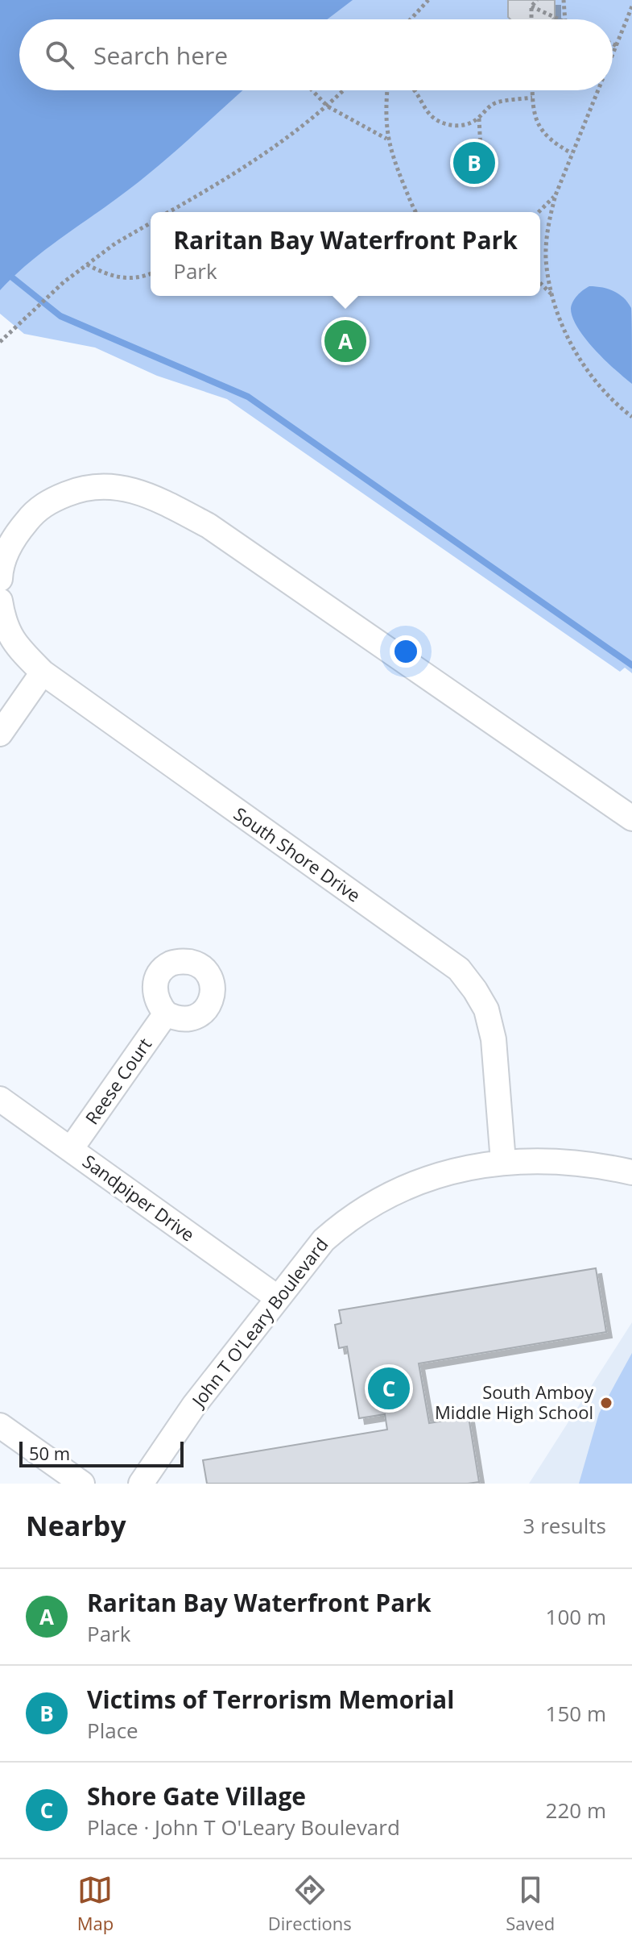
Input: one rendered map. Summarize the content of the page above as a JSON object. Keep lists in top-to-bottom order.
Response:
{
  "streets": {
    "street": [
      "South Shore Drive",
      "Reese Court",
      "Sandpiper Drive",
      "John T O'Leary Boulevard"
    ]
  },
  "crossings": [
    ["South Shore Drive", "John T O'Leary Boulevard"],
    ["Reese Court", "Sandpiper Drive"],
    ["Sandpiper Drive", "John T O'Leary Boulevard"]
  ],
  "places": ["South Amboy Middle High School"],
  "scale_bar": "50 m",
  "page": {
    "search": "Search here",
    "pins": ["B", "A", "C"],
    "popup": ["Raritan Bay Waterfront Park", "Park"],
    "scale": "50 m",
    "heading": ["Nearby", "3 results"],
    "list": [
      {
        "mark": "A",
        "name": "Raritan Bay Waterfront Park",
        "note": "Park",
        "value": "100 m"
      },
      {
        "mark": "B",
        "name": "Victims of Terrorism Memorial",
        "note": "Place",
        "value": "150 m"
      },
      {
        "mark": "C",
        "name": "Shore Gate Village",
        "note": "Place · John T O'Leary Boulevard",
        "value": "220 m"
      }
    ],
    "nav": ["Map", "Directions", "Saved"]
  }
}
